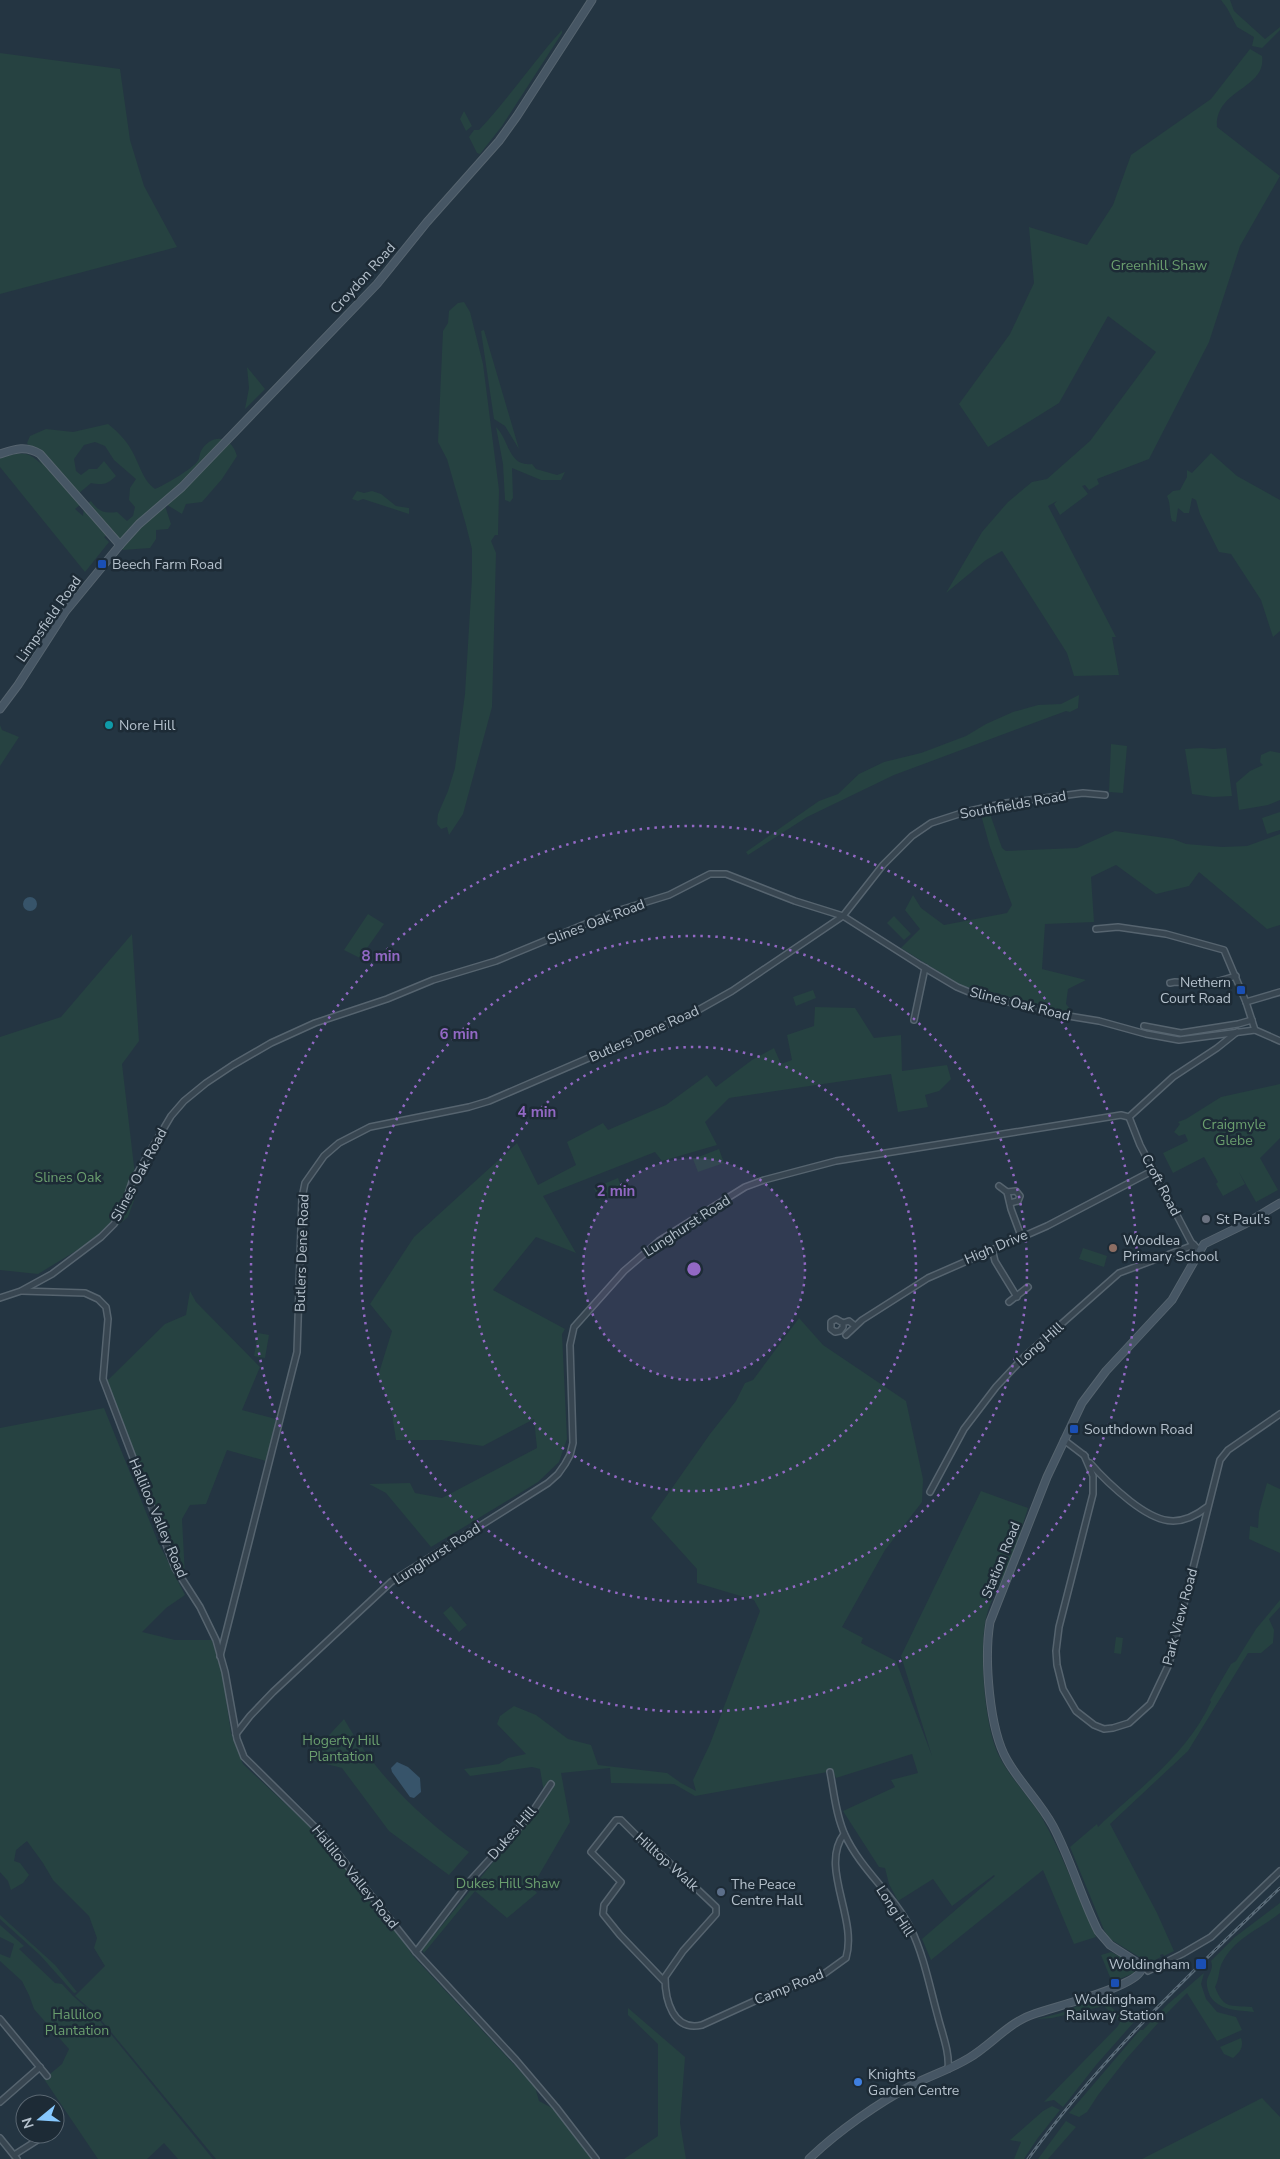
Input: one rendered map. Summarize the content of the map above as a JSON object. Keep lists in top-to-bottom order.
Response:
{
  "streets": {
    "street": [
      "Croydon Road",
      "Limpsfield Road",
      "Southfields Road",
      "Slines Oak Road",
      "Butlers Dene Road",
      "Croft Road",
      "Lunghurst Road",
      "High Drive",
      "Long Hill",
      "Halliloo Valley Road",
      "Station Road",
      "Park View Road",
      "Dukes Hill",
      "Hilltop Walk",
      "Camp Road"
    ]
  },
  "crossings": [
    ["Croydon Road", "Limpsfield Road"],
    ["Southfields Road", "Slines Oak Road"],
    ["Southfields Road", "Butlers Dene Road"],
    ["Slines Oak Road", "Butlers Dene Road"],
    ["Slines Oak Road", "Halliloo Valley Road"],
    ["Butlers Dene Road", "Halliloo Valley Road"],
    ["Croft Road", "Lunghurst Road"],
    ["Croft Road", "High Drive"],
    ["Croft Road", "Long Hill"],
    ["Croft Road", "Station Road"],
    ["Lunghurst Road", "Halliloo Valley Road"],
    ["Long Hill", "Station Road"],
    ["Long Hill", "Camp Road"],
    ["Halliloo Valley Road", "Dukes Hill"],
    ["Hilltop Walk", "Camp Road"]
  ],
  "parks": [
    "Greenhill Shaw",
    "Craigmyle Glebe",
    "Slines Oak",
    "Hogerty Hill Plantation",
    "Dukes Hill Shaw",
    "Halliloo Plantation"
  ],
  "places": {
    "transit": [
      "Beech Farm Road",
      "Nethern Court Road",
      "Southdown Road",
      "Woldingham",
      "Woldingham Railway Station"
    ],
    "other": [
      "Nore Hill",
      "St Paul's",
      "Woodlea Primary School",
      "The Peace Centre Hall",
      "Knights Garden Centre"
    ]
  },
  "north": "left",
  "rings": [
    "8 min",
    "6 min",
    "4 min",
    "2 min"
  ]
}
